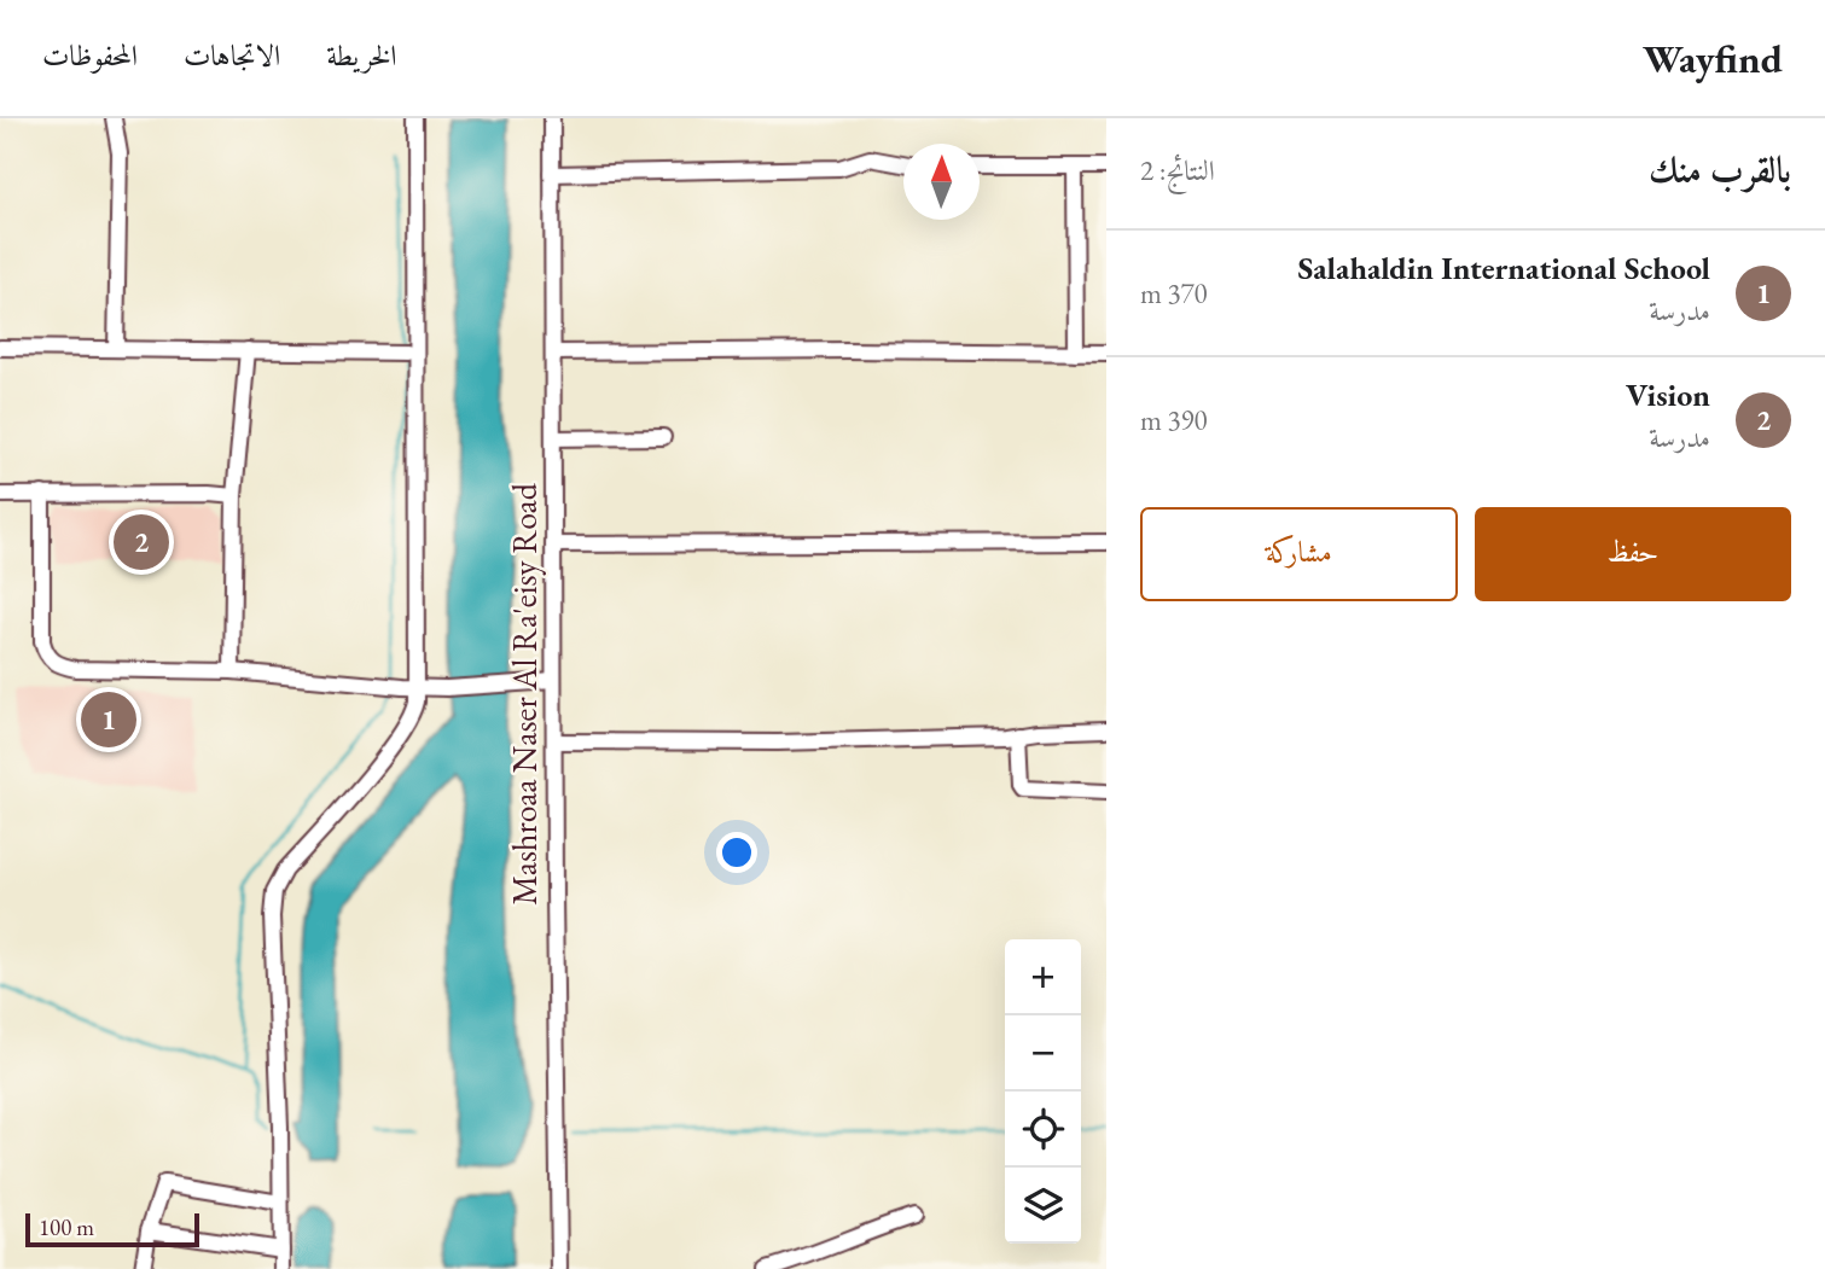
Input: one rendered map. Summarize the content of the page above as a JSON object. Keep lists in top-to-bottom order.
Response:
{
  "streets": {
    "street": ["Mashroaa Naser Al Ra'eisy Road"]
  },
  "scale_bar": "100 m",
  "north": "top",
  "page": {
    "header": "Wayfind",
    "nav": ["الخريطة", "الاتجاهات", "المحفوظات"],
    "heading": ["بالقرب منك", "النتائج: 2"],
    "list": [
      {
        "mark": "1",
        "name": "Salahaldin International School",
        "note": "مدرسة",
        "value": "370 m"
      },
      {
        "mark": "2",
        "name": "Vision",
        "note": "مدرسة",
        "value": "390 m"
      }
    ],
    "buttons": ["حفظ", "مشاركة"],
    "pins": ["2", "1"],
    "map_buttons": ["+", "−"],
    "scale": "100 m"
  }
}
